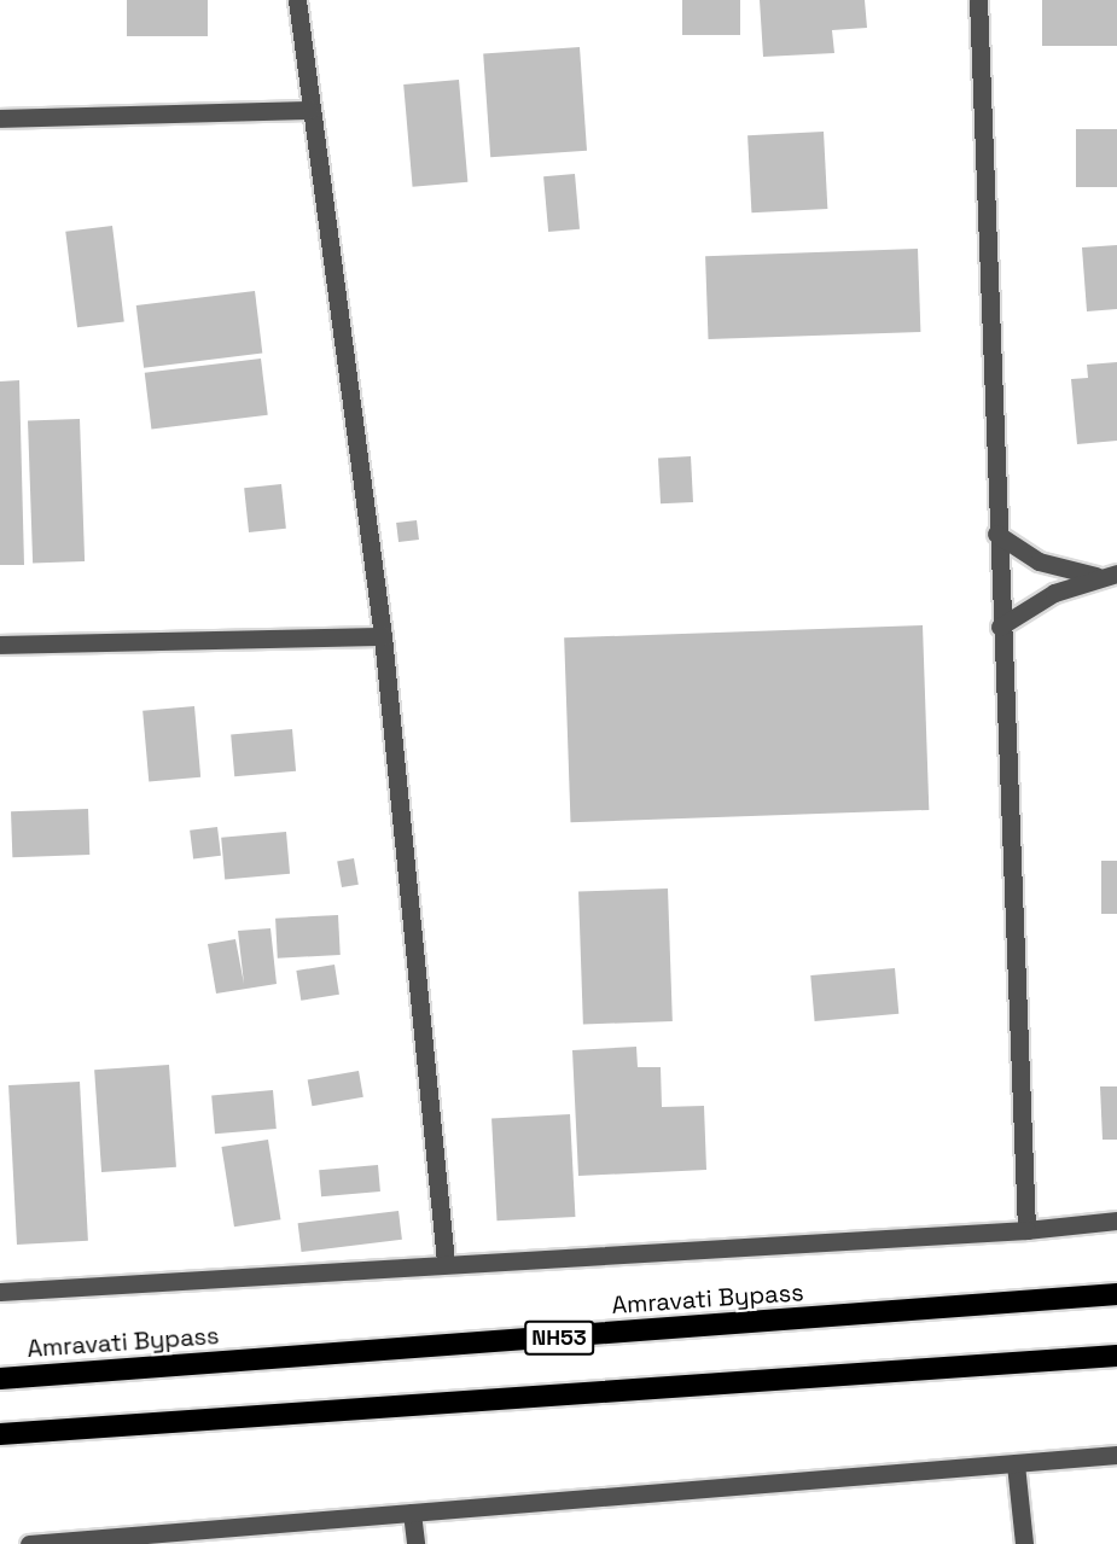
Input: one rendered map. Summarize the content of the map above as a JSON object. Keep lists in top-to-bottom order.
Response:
{
  "streets": {
    "highway": ["Amravati Bypass", "NH53"]
  }
}
